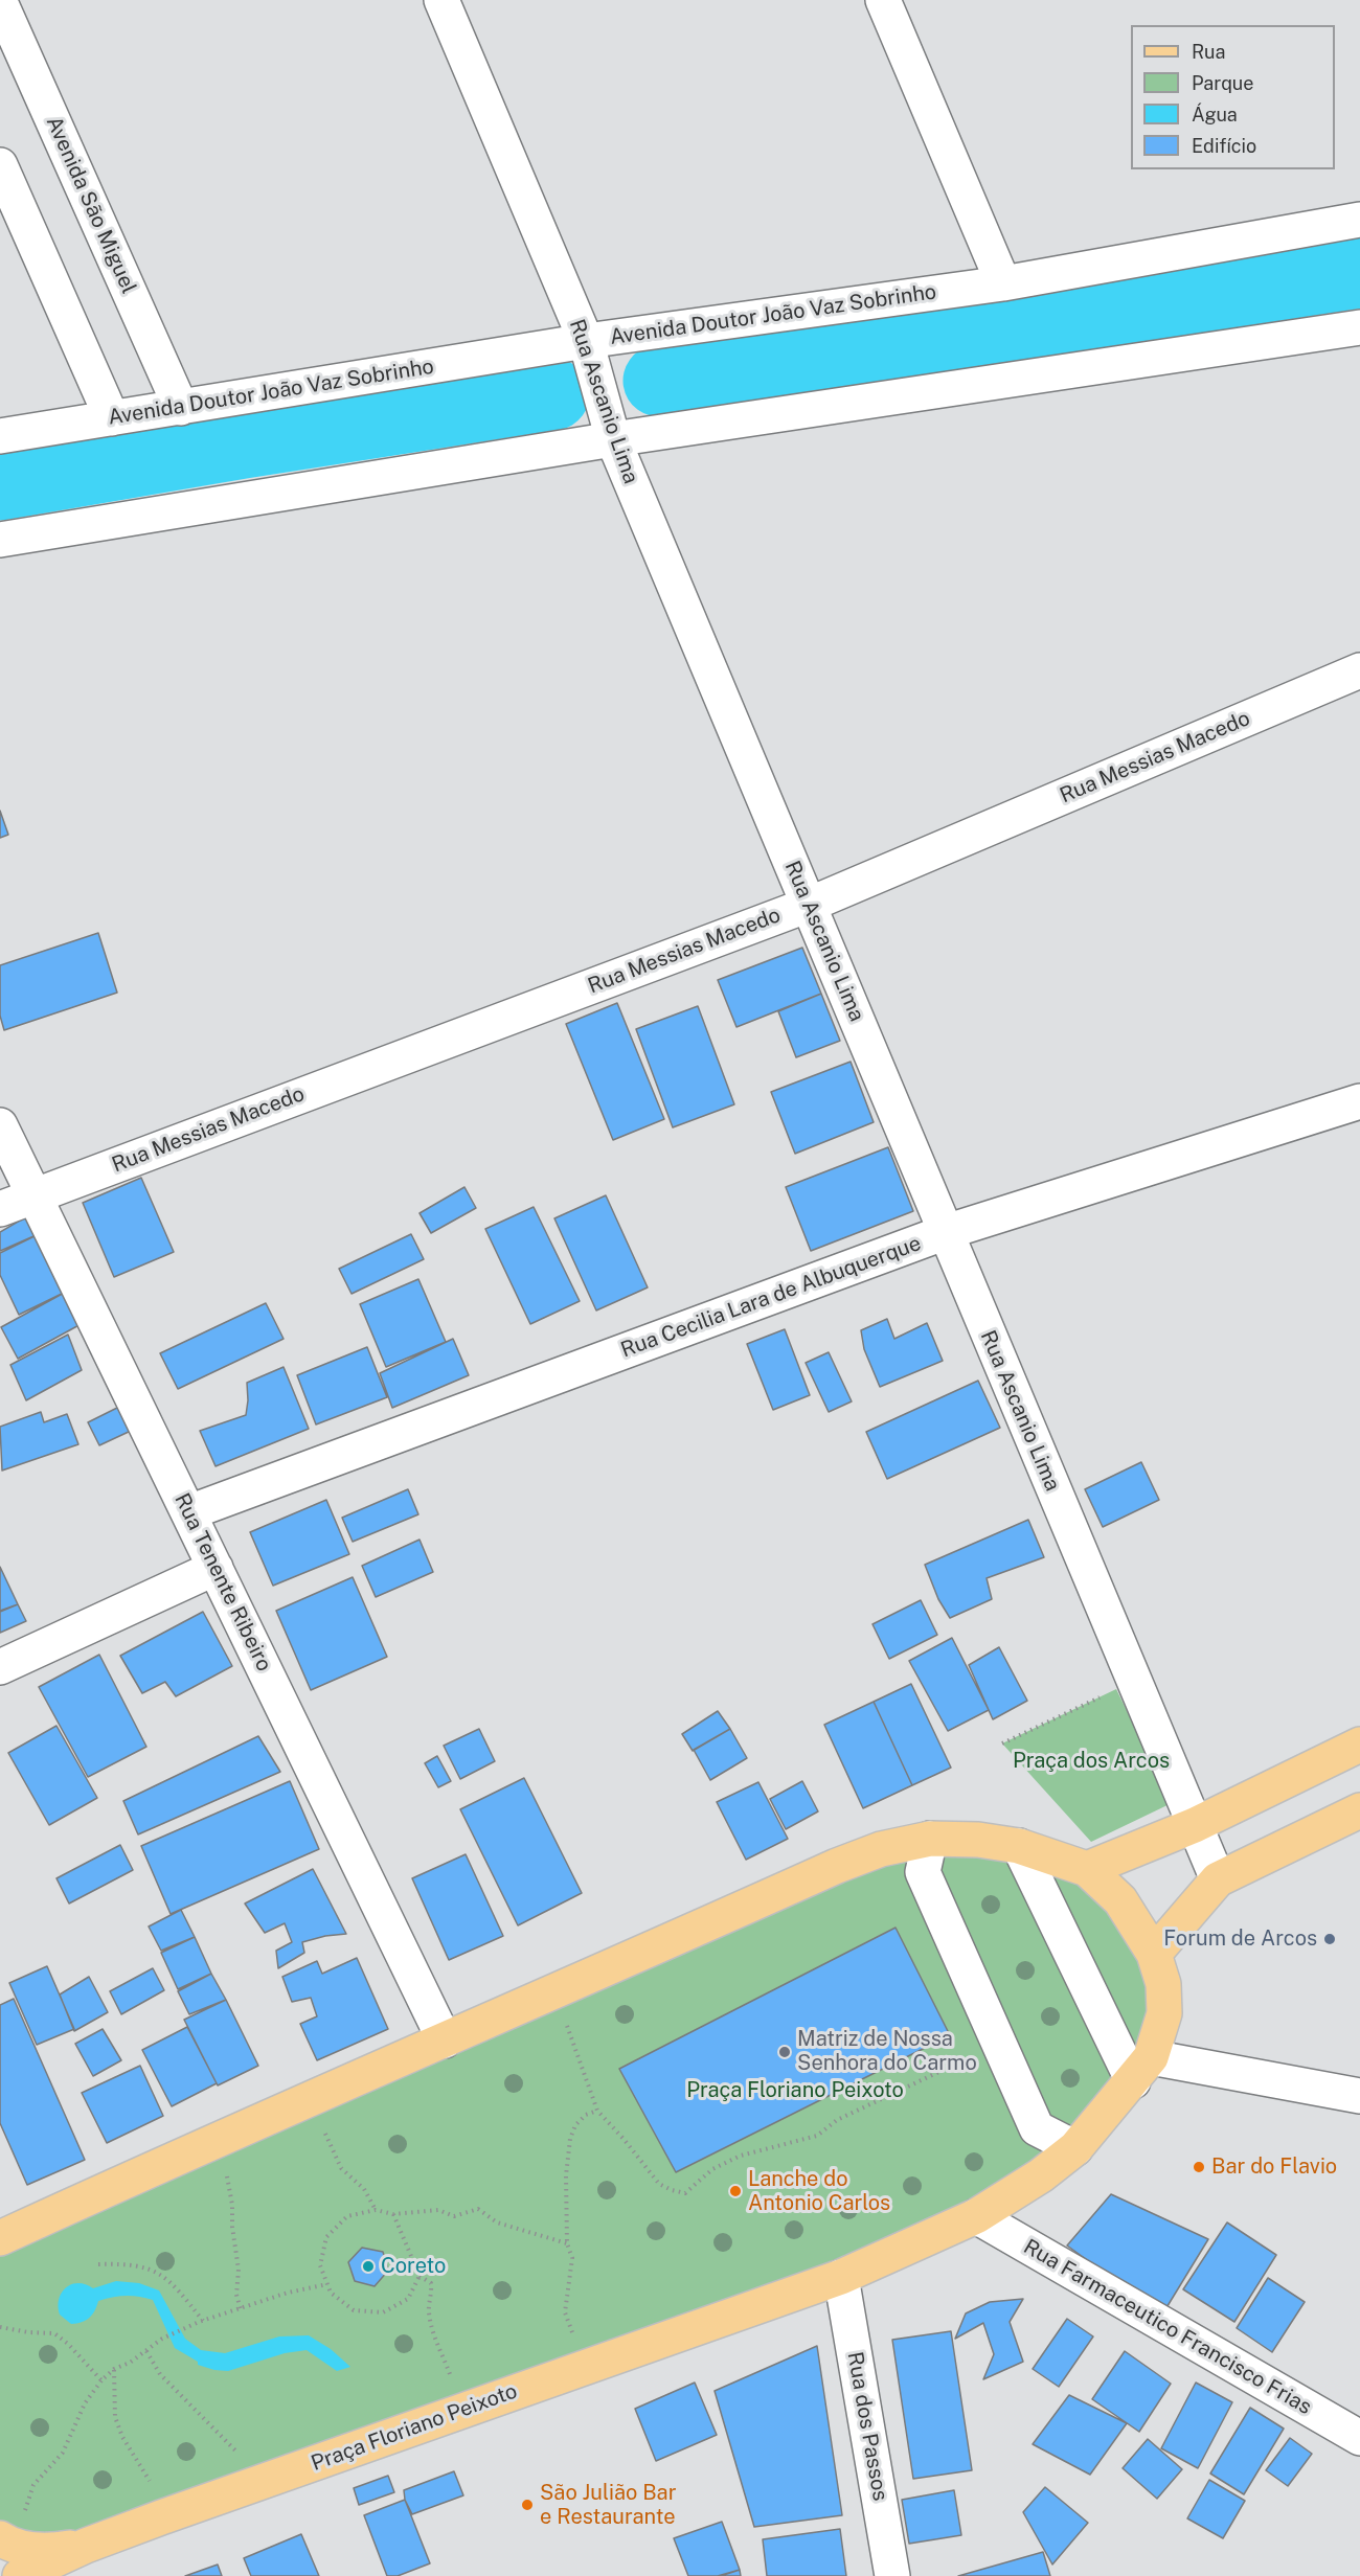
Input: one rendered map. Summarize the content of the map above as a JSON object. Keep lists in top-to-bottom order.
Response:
{
  "streets": {
    "main road": ["Praça Floriano Peixoto"],
    "street": [
      "Avenida São Miguel",
      "Avenida Doutor João Vaz Sobrinho",
      "Rua Ascanio Lima",
      "Rua Messias Macedo",
      "Rua Cecilia Lara de Albuquerque",
      "Rua Tenente Ribeiro",
      "Rua Farmaceutico Francisco Frias",
      "Rua dos Passos"
    ]
  },
  "crossings": [
    ["Avenida São Miguel", "Avenida Doutor João Vaz Sobrinho"],
    ["Avenida Doutor João Vaz Sobrinho", "Rua Ascanio Lima"],
    ["Rua Ascanio Lima", "Rua Messias Macedo"],
    ["Rua Ascanio Lima", "Rua Cecilia Lara de Albuquerque"],
    ["Rua Messias Macedo", "Rua Tenente Ribeiro"],
    ["Rua Cecilia Lara de Albuquerque", "Rua Tenente Ribeiro"],
    ["Rua Tenente Ribeiro", "Praça Floriano Peixoto"],
    ["Rua Farmaceutico Francisco Frias", "Praça Floriano Peixoto"],
    ["Rua dos Passos", "Praça Floriano Peixoto"]
  ],
  "parks": ["Praça dos Arcos", "Praça Floriano Peixoto"],
  "places": [
    "Forum de Arcos",
    "Matriz de Nossa Senhora do Carmo",
    "Bar do Flavio",
    "Lanche do Antonio Carlos",
    "Coreto",
    "São Julião Bar e Restaurante"
  ],
  "legend": [
    "Rua",
    "Parque",
    "Água",
    "Edifício"
  ]
}
